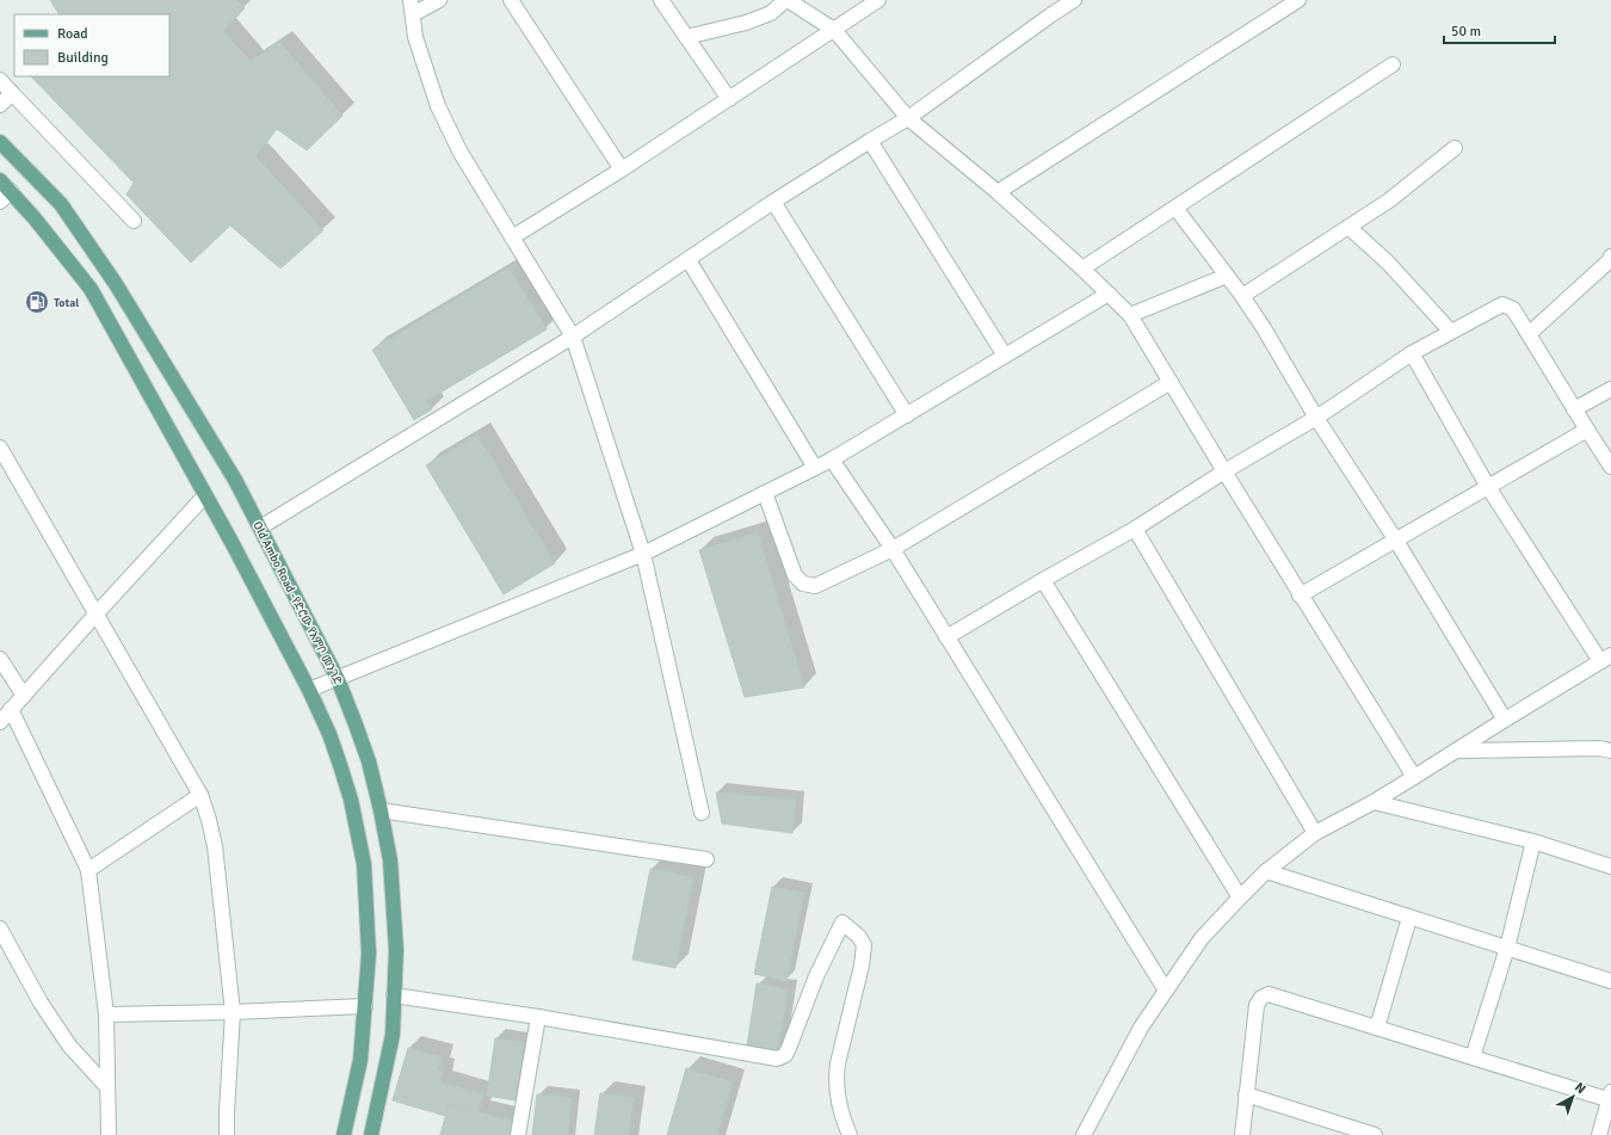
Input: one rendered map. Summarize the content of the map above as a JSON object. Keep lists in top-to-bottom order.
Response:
{
  "streets": {
    "main road": ["Old Ambo Road -የድሮው የአምቦ መንገድ"]
  },
  "places": {
    "fuel station": ["Total"]
  },
  "legend": ["Road", "Building"],
  "scale_bar": "50 m",
  "north": "top right"
}
